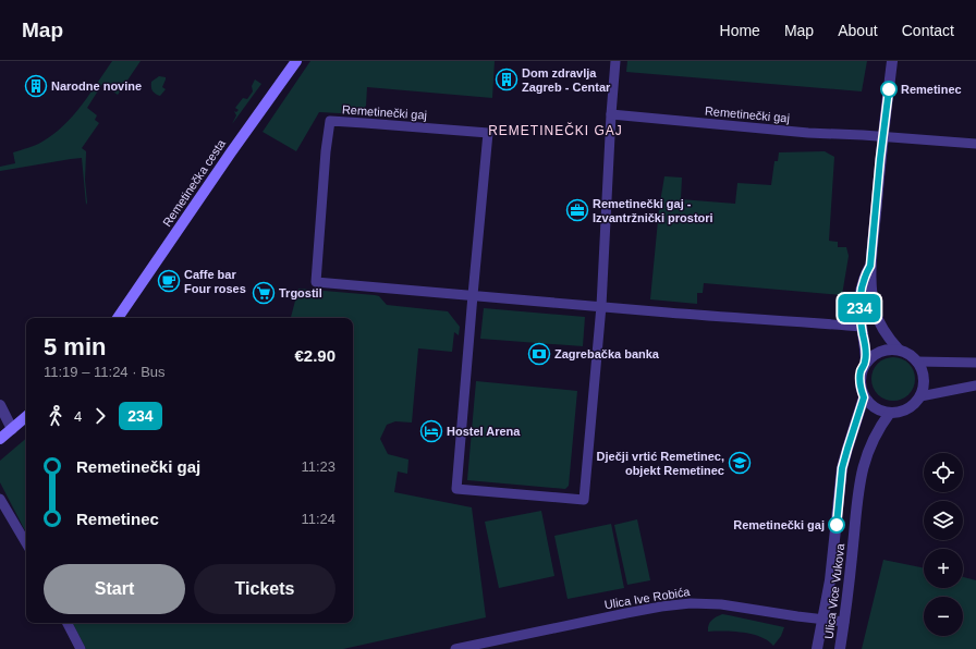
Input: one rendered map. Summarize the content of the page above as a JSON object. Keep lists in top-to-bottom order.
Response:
{
  "streets": {
    "main road": ["Remetinečka cesta"],
    "street": ["Remetinečki gaj", "Ulica Vice Vukova", "Ulica Ive Robića"]
  },
  "crossings": [
    ["Ulica Vice Vukova", "Ulica Ive Robića"]
  ],
  "districts": ["REMETINEČKI GAJ"],
  "places": {
    "building": ["Dom zdravlja Zagreb - Centar", "Narodne novine"],
    "other": ["Remetinec", "Remetinečki gaj"],
    "office": ["Remetinečki gaj - Izvantržnički prostori"],
    "cafe": ["Caffe bar Four roses"],
    "supermarket": ["Trgostil"],
    "bank": ["Zagrebačka banka"],
    "hotel": ["Hostel Arena"],
    "school or university": ["Dječji vrtić Remetinec, objekt Remetinec"]
  },
  "lines": ["bus line 234"],
  "page": {
    "header": "Map",
    "nav": [
      "Home",
      "Map",
      "About",
      "Contact"
    ],
    "on_map": "234",
    "heading": ["5 min", "11:19 – 11:24 · Bus", "€2.90"],
    "legs": ["4", "234"],
    "list": [
      {
        "name": "Remetinečki gaj",
        "value": "11:23"
      },
      {
        "name": "Remetinec",
        "value": "11:24"
      }
    ],
    "map_buttons": ["+", "−"],
    "buttons": ["Start", "Tickets"]
  }
}
